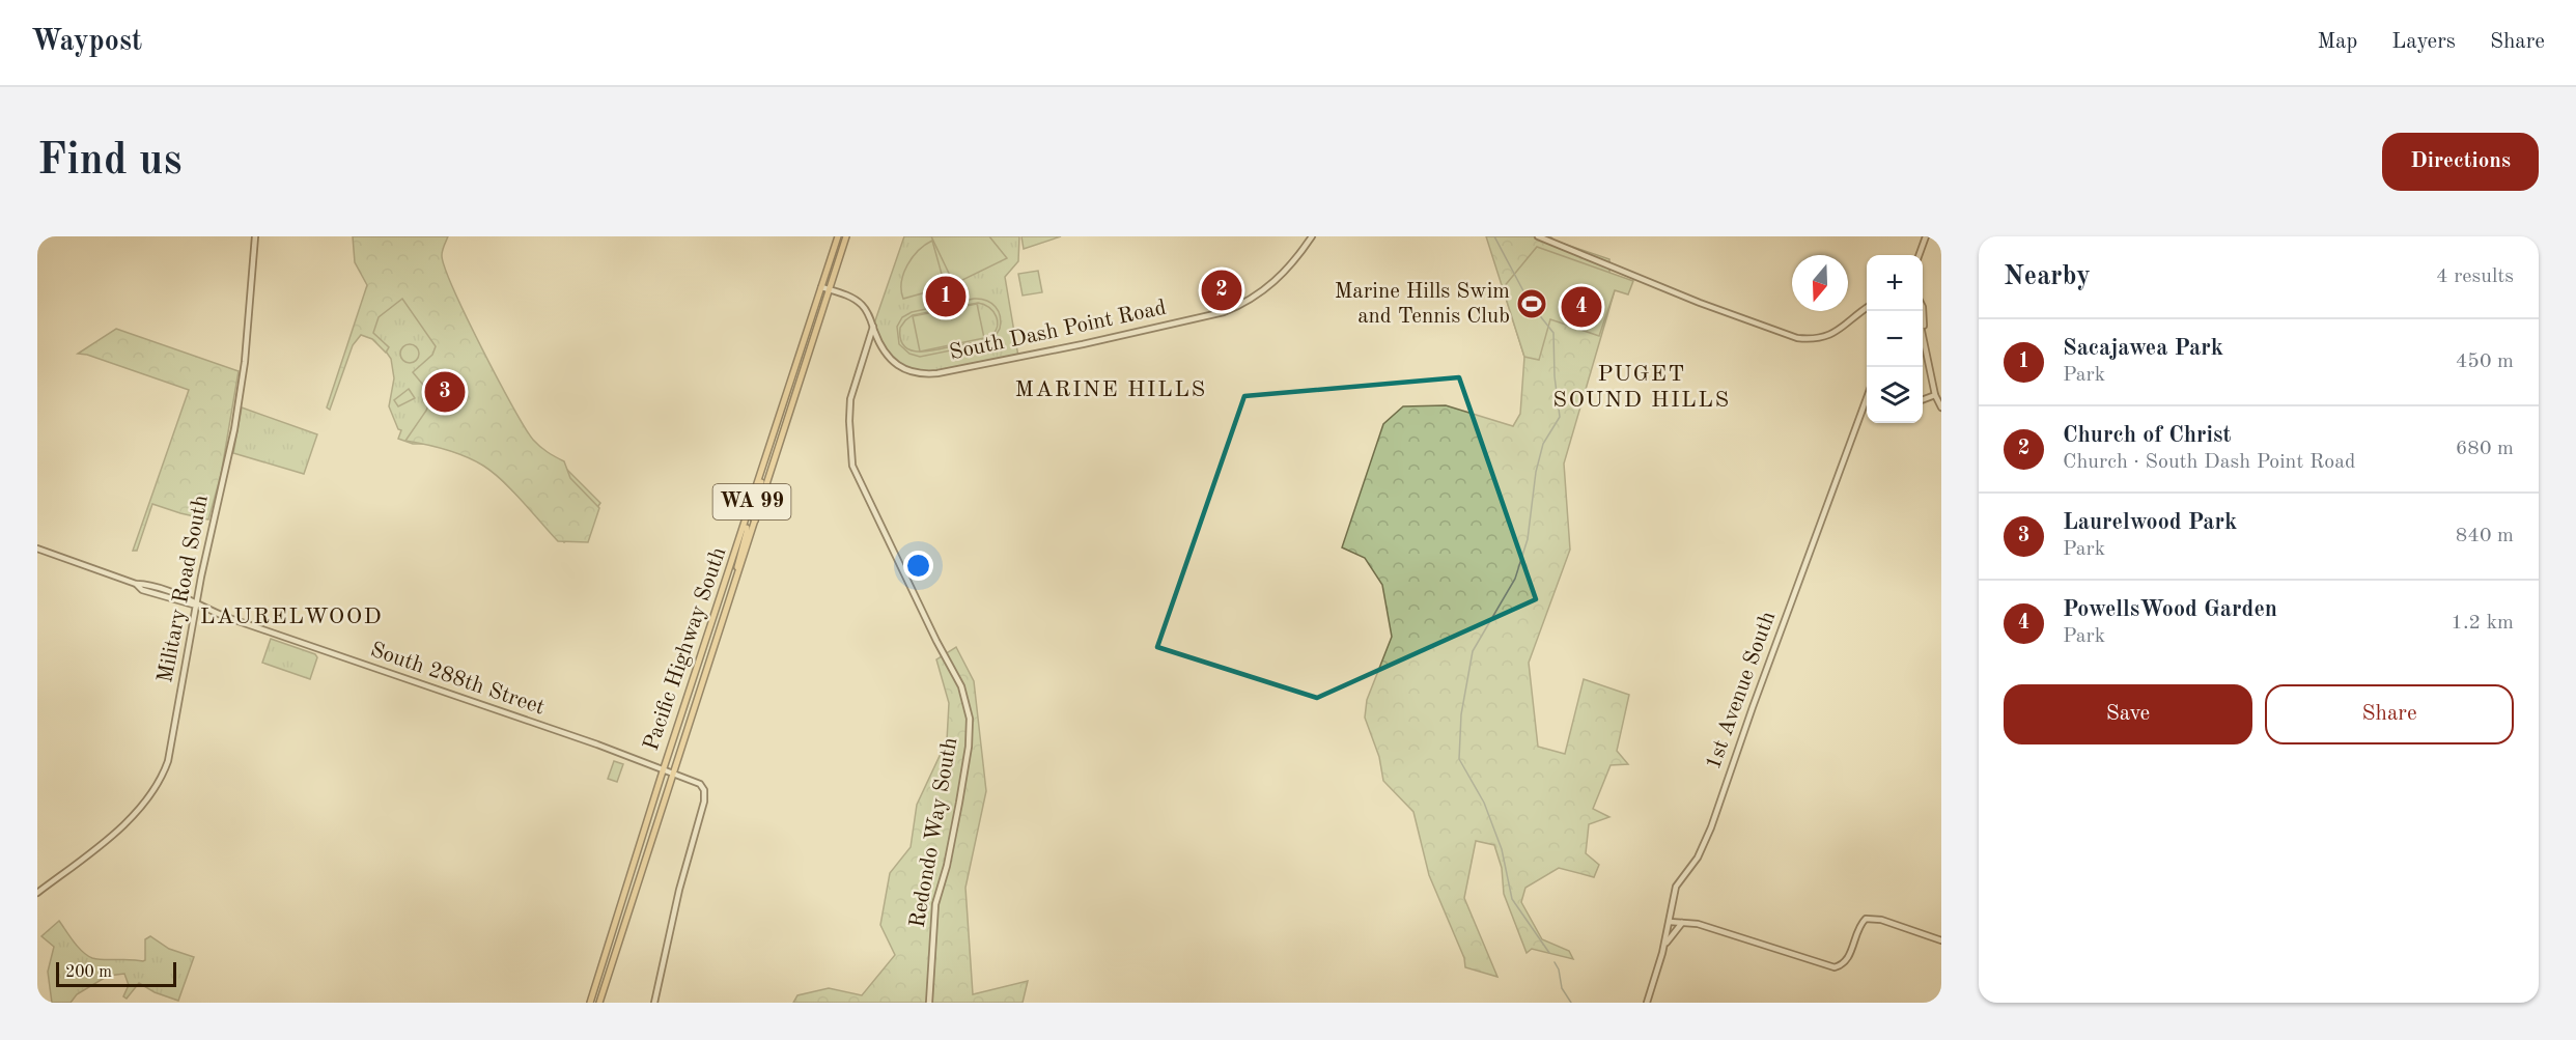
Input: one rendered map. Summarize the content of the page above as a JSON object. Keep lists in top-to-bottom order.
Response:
{
  "streets": {
    "main road": [
      "South Dash Point Road",
      "WA 99",
      "Military Road South",
      "Pacific Highway South",
      "South 288th Street",
      "1st Avenue South",
      "Redondo Way South"
    ]
  },
  "crossings": [
    ["South Dash Point Road", "Pacific Highway South"],
    ["South Dash Point Road", "Redondo Way South"],
    ["Military Road South", "South 288th Street"],
    ["Pacific Highway South", "South 288th Street"]
  ],
  "districts": ["PUGET SOUND HILLS", "MARINE HILLS", "LAURELWOOD"],
  "places": {
    "sports": ["Marine Hills Swim and Tennis Club"]
  },
  "scale_bar": "200 m",
  "north": "bottom",
  "page": {
    "header": "Waypost",
    "nav": ["Map", "Layers", "Share"],
    "buttons": [
      "Directions",
      ["Save", "Share"]
    ],
    "title": "Find us",
    "heading": ["Nearby", "4 results"],
    "map_buttons": ["+", "−"],
    "pins": [
      "2",
      "1",
      "4",
      "3"
    ],
    "list": [
      {
        "mark": "1",
        "name": "Sacajawea Park",
        "note": "Park",
        "value": "450 m"
      },
      {
        "mark": "2",
        "name": "Church of Christ",
        "note": "Church · South Dash Point Road",
        "value": "680 m"
      },
      {
        "mark": "3",
        "name": "Laurelwood Park",
        "note": "Park",
        "value": "840 m"
      },
      {
        "mark": "4",
        "name": "PowellsWood Garden",
        "note": "Park",
        "value": "1.2 km"
      }
    ],
    "scale": "200 m"
  }
}
